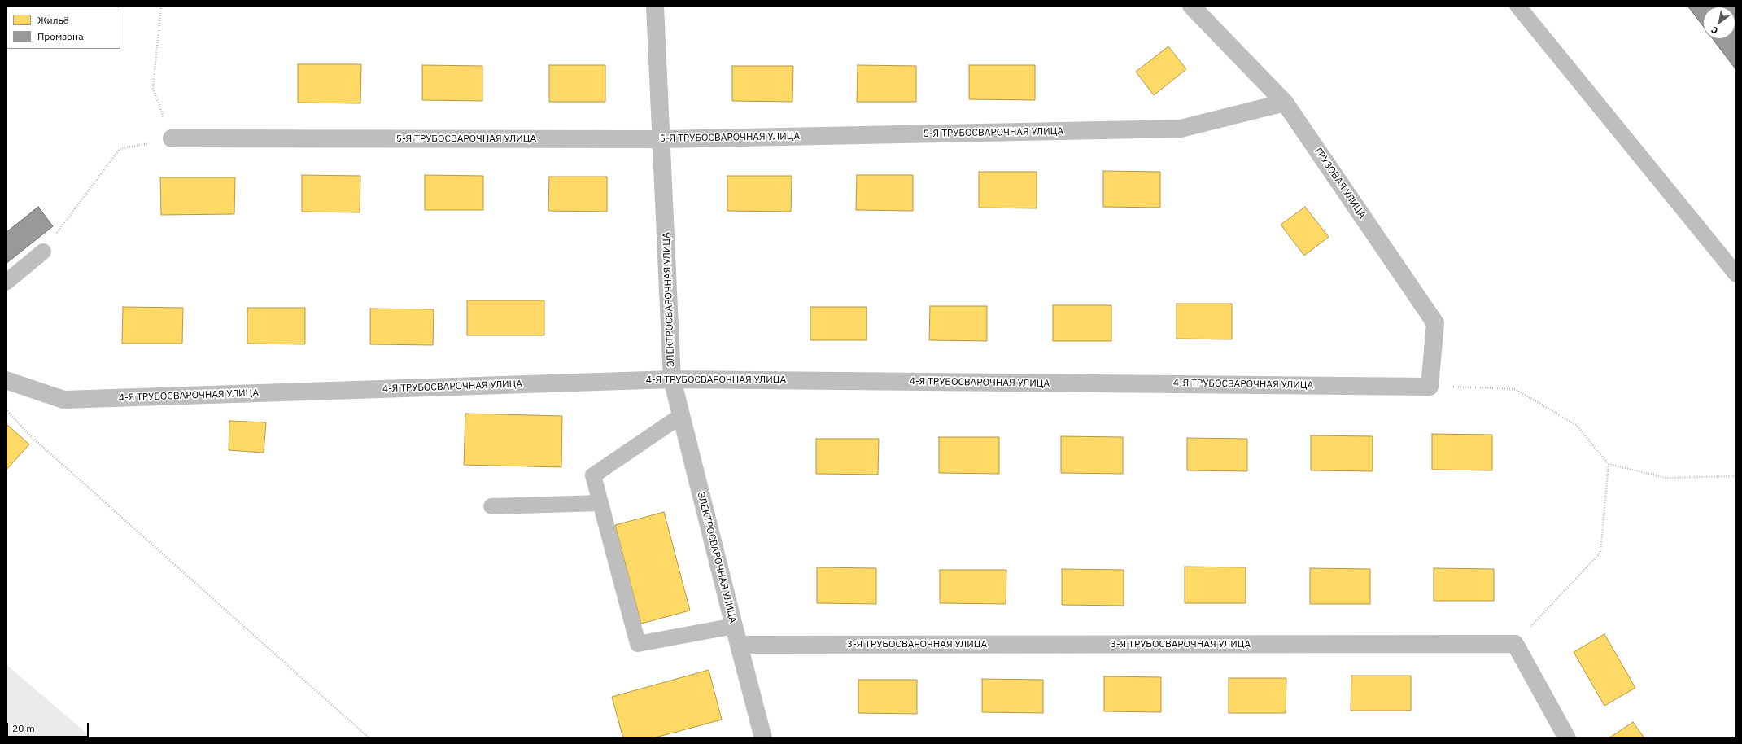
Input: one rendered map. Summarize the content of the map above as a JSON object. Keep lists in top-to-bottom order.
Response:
{
  "streets": {
    "street": [
      "5-Я ТРУБОСВАРОЧНАЯ УЛИЦА",
      "ГРУЗОВАЯ УЛИЦА",
      "ЭЛЕКТРОСВАРОЧНАЯ УЛИЦА",
      "4-Я ТРУБОСВАРОЧНАЯ УЛИЦА",
      "3-Я ТРУБОСВАРОЧНАЯ УЛИЦА"
    ]
  },
  "crossings": [
    ["5-Я ТРУБОСВАРОЧНАЯ УЛИЦА", "ГРУЗОВАЯ УЛИЦА"],
    ["5-Я ТРУБОСВАРОЧНАЯ УЛИЦА", "ЭЛЕКТРОСВАРОЧНАЯ УЛИЦА"],
    ["ГРУЗОВАЯ УЛИЦА", "4-Я ТРУБОСВАРОЧНАЯ УЛИЦА"],
    ["ЭЛЕКТРОСВАРОЧНАЯ УЛИЦА", "4-Я ТРУБОСВАРОЧНАЯ УЛИЦА"],
    ["ЭЛЕКТРОСВАРОЧНАЯ УЛИЦА", "3-Я ТРУБОСВАРОЧНАЯ УЛИЦА"]
  ],
  "legend": ["Жильё", "Промзона"],
  "scale_bar": "20 m",
  "north": "bottom left"
}
